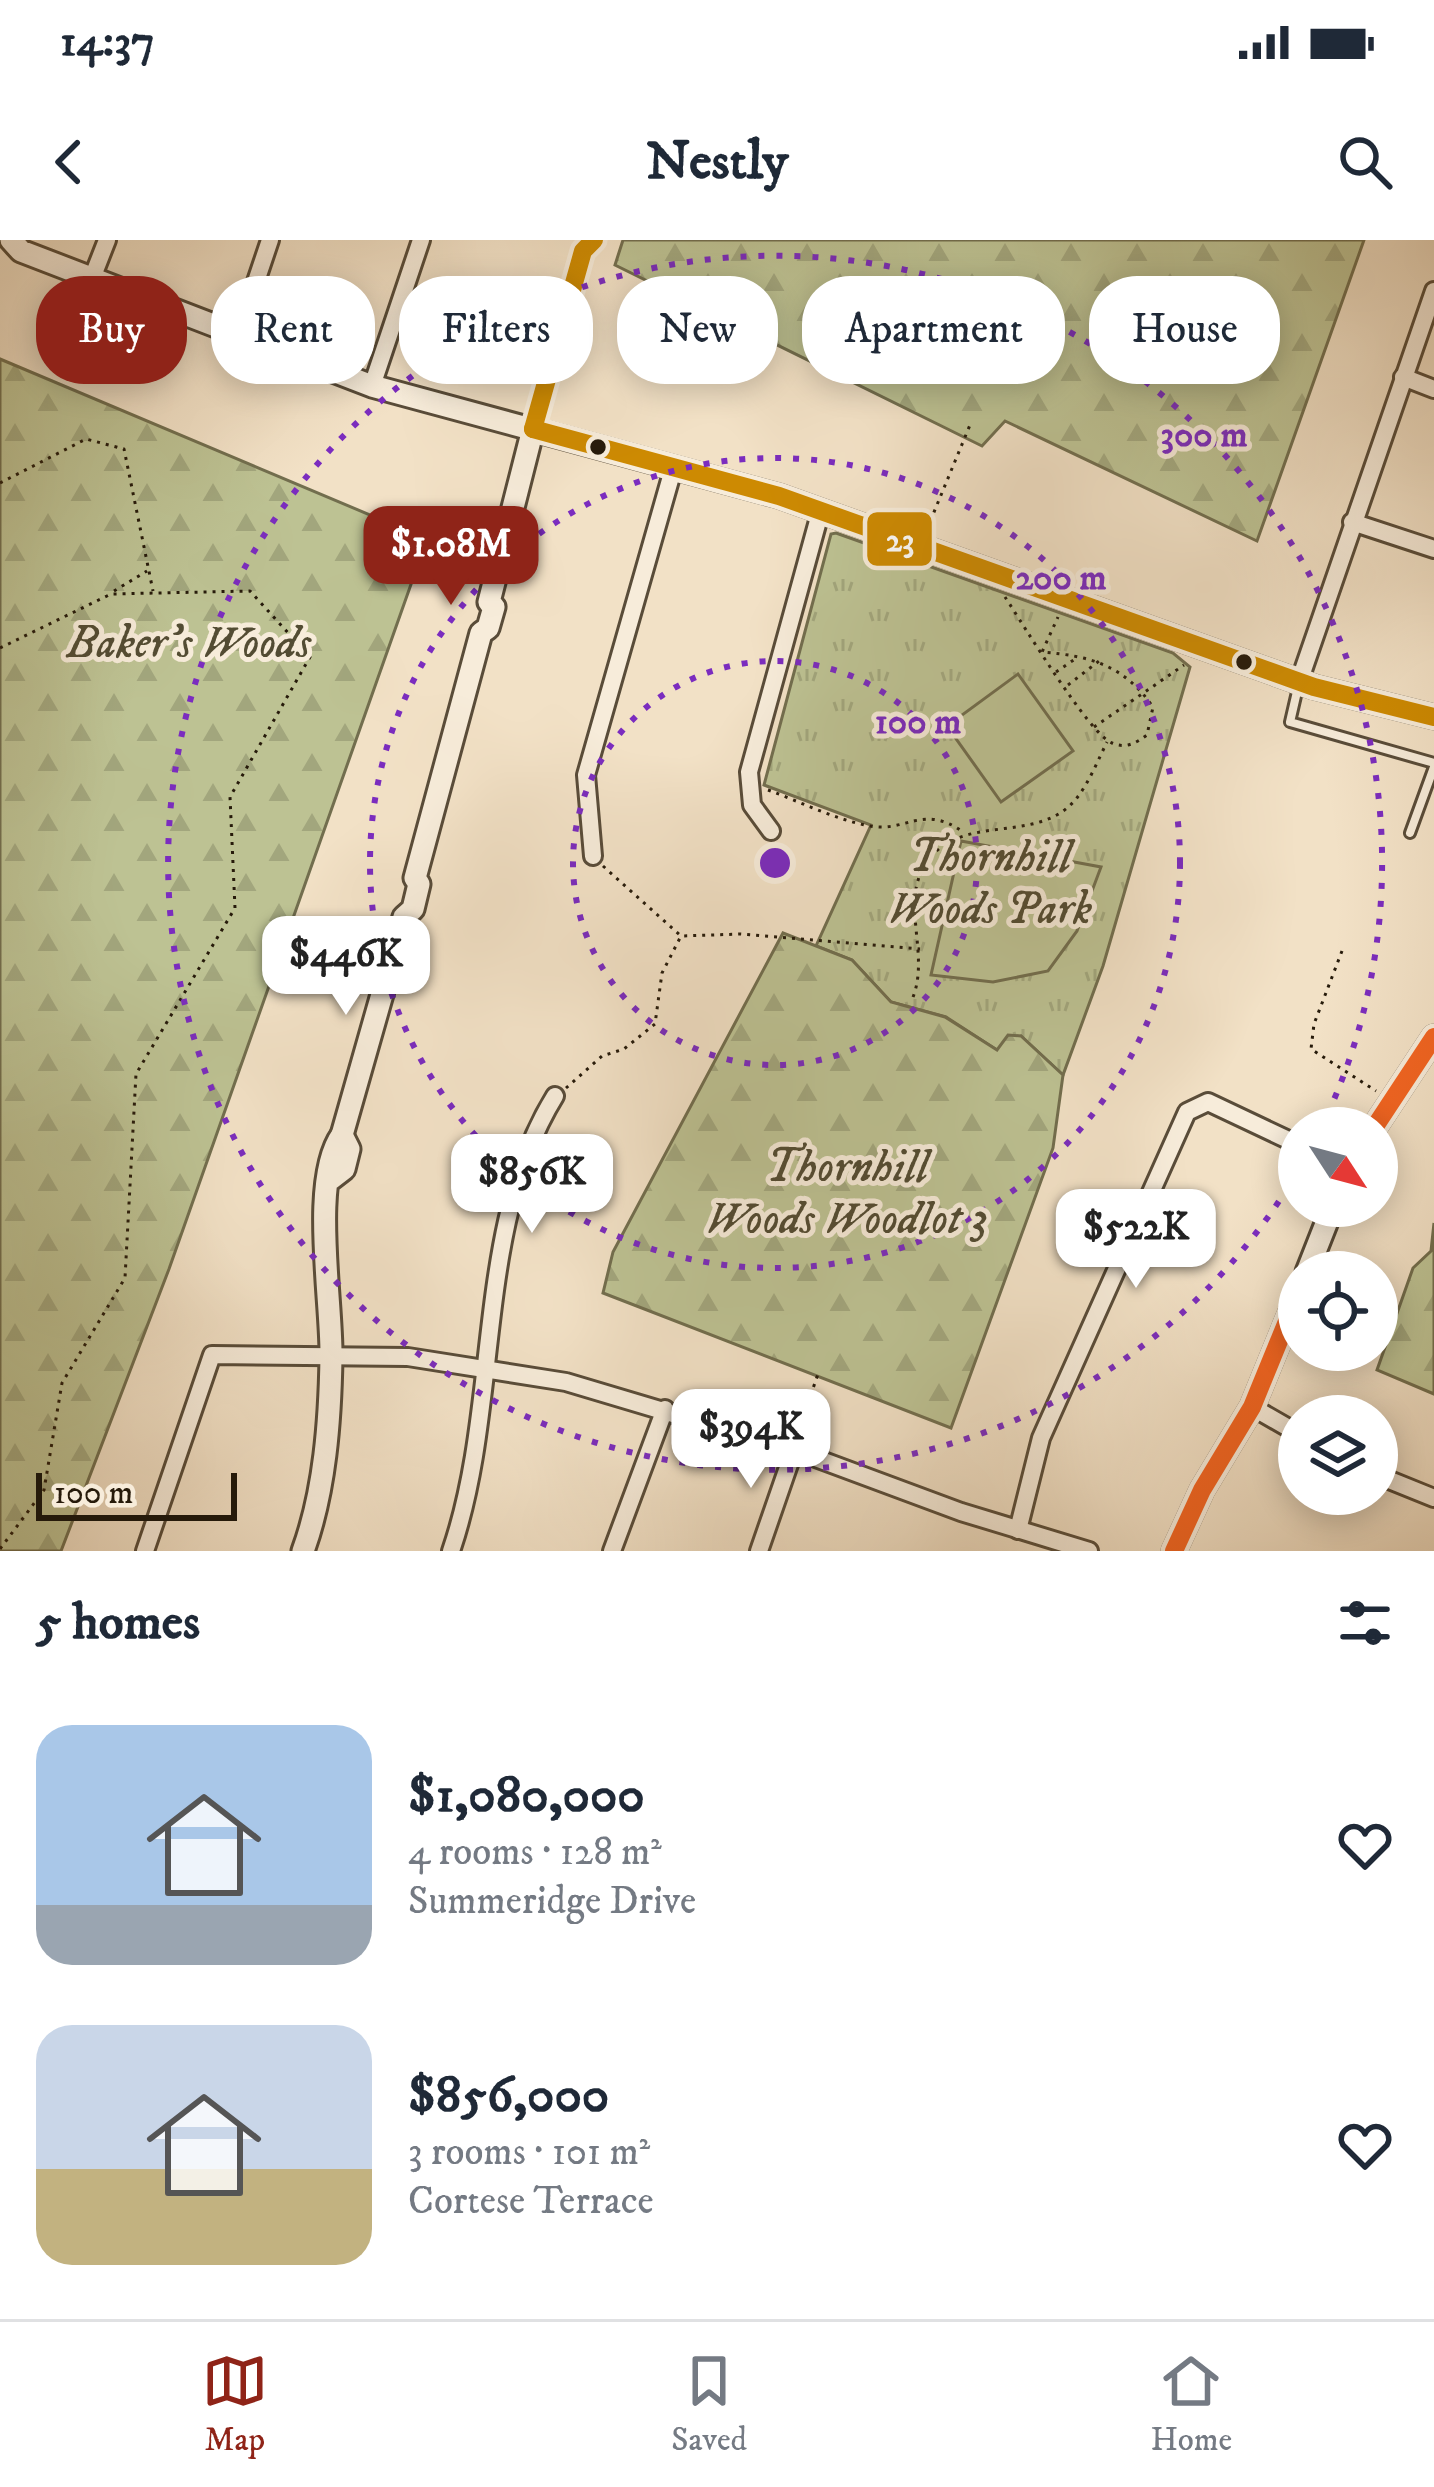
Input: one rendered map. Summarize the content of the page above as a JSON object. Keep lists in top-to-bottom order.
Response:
{
  "parks": ["Baker's Woods", "Thornhill Woods Park", "Thornhill Woods Woodlot 3"],
  "lines": ["transit line 23"],
  "scale_bar": "100 m",
  "north": "bottom right",
  "page": {
    "status": "14:37",
    "header": "Nestly",
    "chip": [
      "Buy",
      "Rent",
      "Filters",
      "New",
      "Apartment",
      "House"
    ],
    "price": [
      "$1.08M",
      "$446K",
      "$856K",
      "$522K",
      "$394K"
    ],
    "scale": "100 m",
    "heading": "5 homes",
    "list": [
      {
        "name": "$1,080,000",
        "note": "4 rooms · 128 m² · Summeridge Drive"
      },
      {
        "name": "$856,000",
        "note": "3 rooms · 101 m² · Cortese Terrace"
      }
    ],
    "tabs": ["Map", "Saved", "Home"]
  },
  "rings": ["300 m", "200 m", "100 m"]
}
